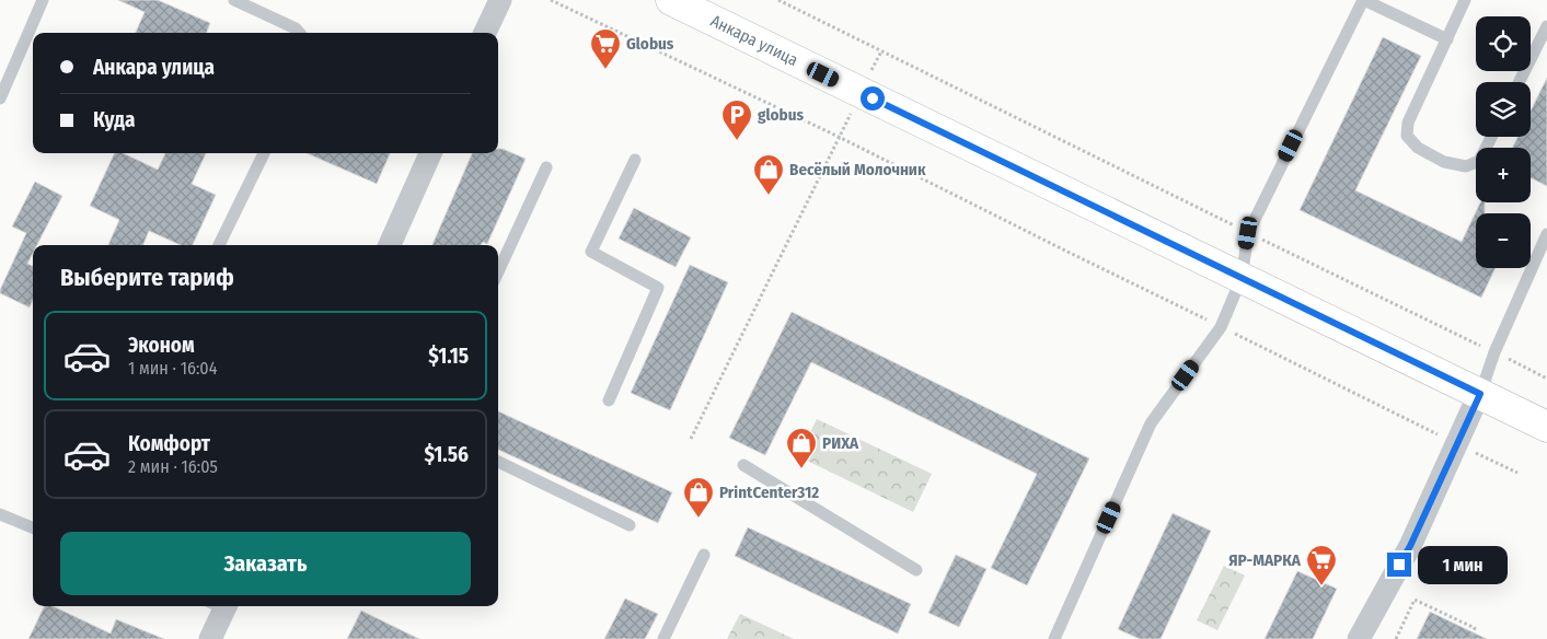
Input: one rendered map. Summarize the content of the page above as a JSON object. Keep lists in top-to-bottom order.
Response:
{
  "streets": {
    "main road": ["Анкара улица"]
  },
  "places": {
    "supermarket": ["Globus", "ЯР-МАРКА"],
    "parking": ["globus"],
    "shop": ["Весёлый Молочник", "РИХА", "PrintCenter312"]
  },
  "page": {
    "map_buttons": ["+", "−"],
    "banner": ["Анкара улица", "Куда"],
    "heading": "Выберите тариф",
    "list": [
      {
        "name": "Эконом",
        "note": "1 мин · 16:04",
        "value": "$1.15"
      },
      {
        "name": "Комфорт",
        "note": "2 мин · 16:05",
        "value": "$1.56"
      }
    ],
    "buttons": "Заказать",
    "bubble": "1 мин"
  }
}
